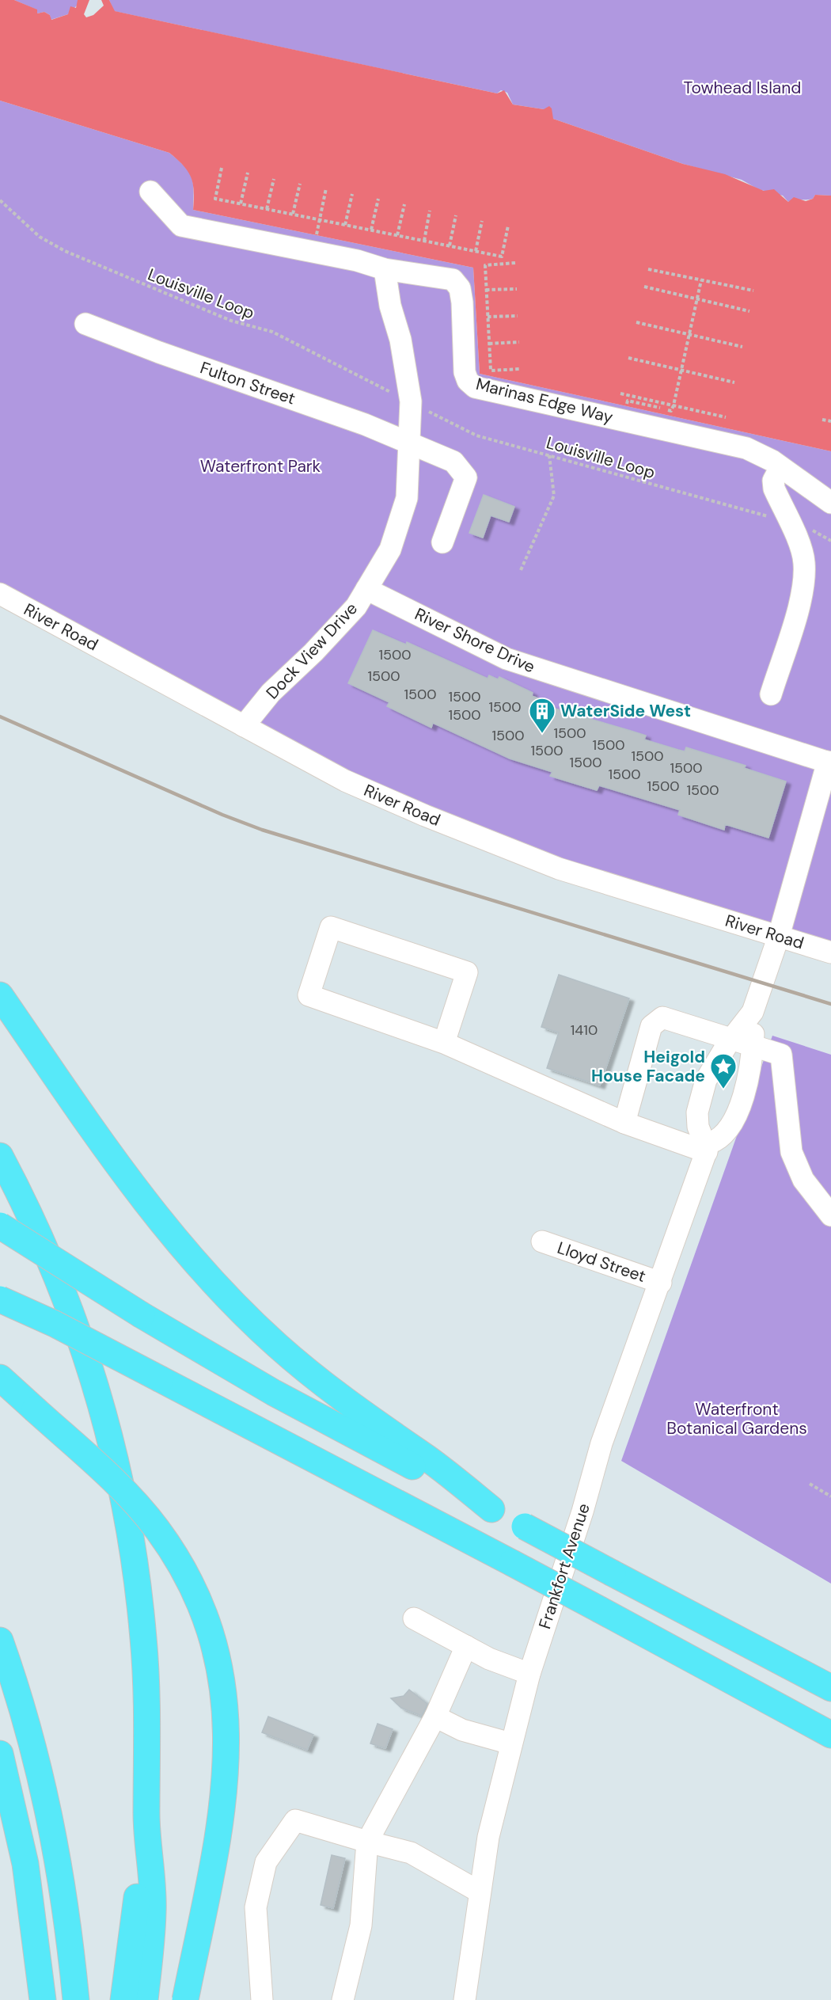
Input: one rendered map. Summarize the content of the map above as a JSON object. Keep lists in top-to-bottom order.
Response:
{
  "streets": {
    "street": [
      "Fulton Street",
      "Marinas Edge Way",
      "River Road",
      "River Shore Drive",
      "Dock View Drive",
      "Lloyd Street",
      "Frankfort Avenue"
    ],
    "path": ["Louisville Loop"]
  },
  "crossings": [
    ["Fulton Street", "Dock View Drive"],
    ["Marinas Edge Way", "Dock View Drive"],
    ["River Road", "Dock View Drive"],
    ["River Shore Drive", "Dock View Drive"],
    ["Lloyd Street", "Frankfort Avenue"]
  ],
  "parks": ["Towhead Island", "Waterfront Park", "Waterfront Botanical Gardens"],
  "places": {
    "building": ["WaterSide West"],
    "place": ["Heigold House Facade"]
  },
  "house_numbers": [
    "1500",
    "1500",
    "1500",
    "1500",
    "1500",
    "1500",
    "1500",
    "1500",
    "1500",
    "1500",
    "1500",
    "1500",
    "1500",
    "1500",
    "1500",
    "1500",
    "1410"
  ]
}
